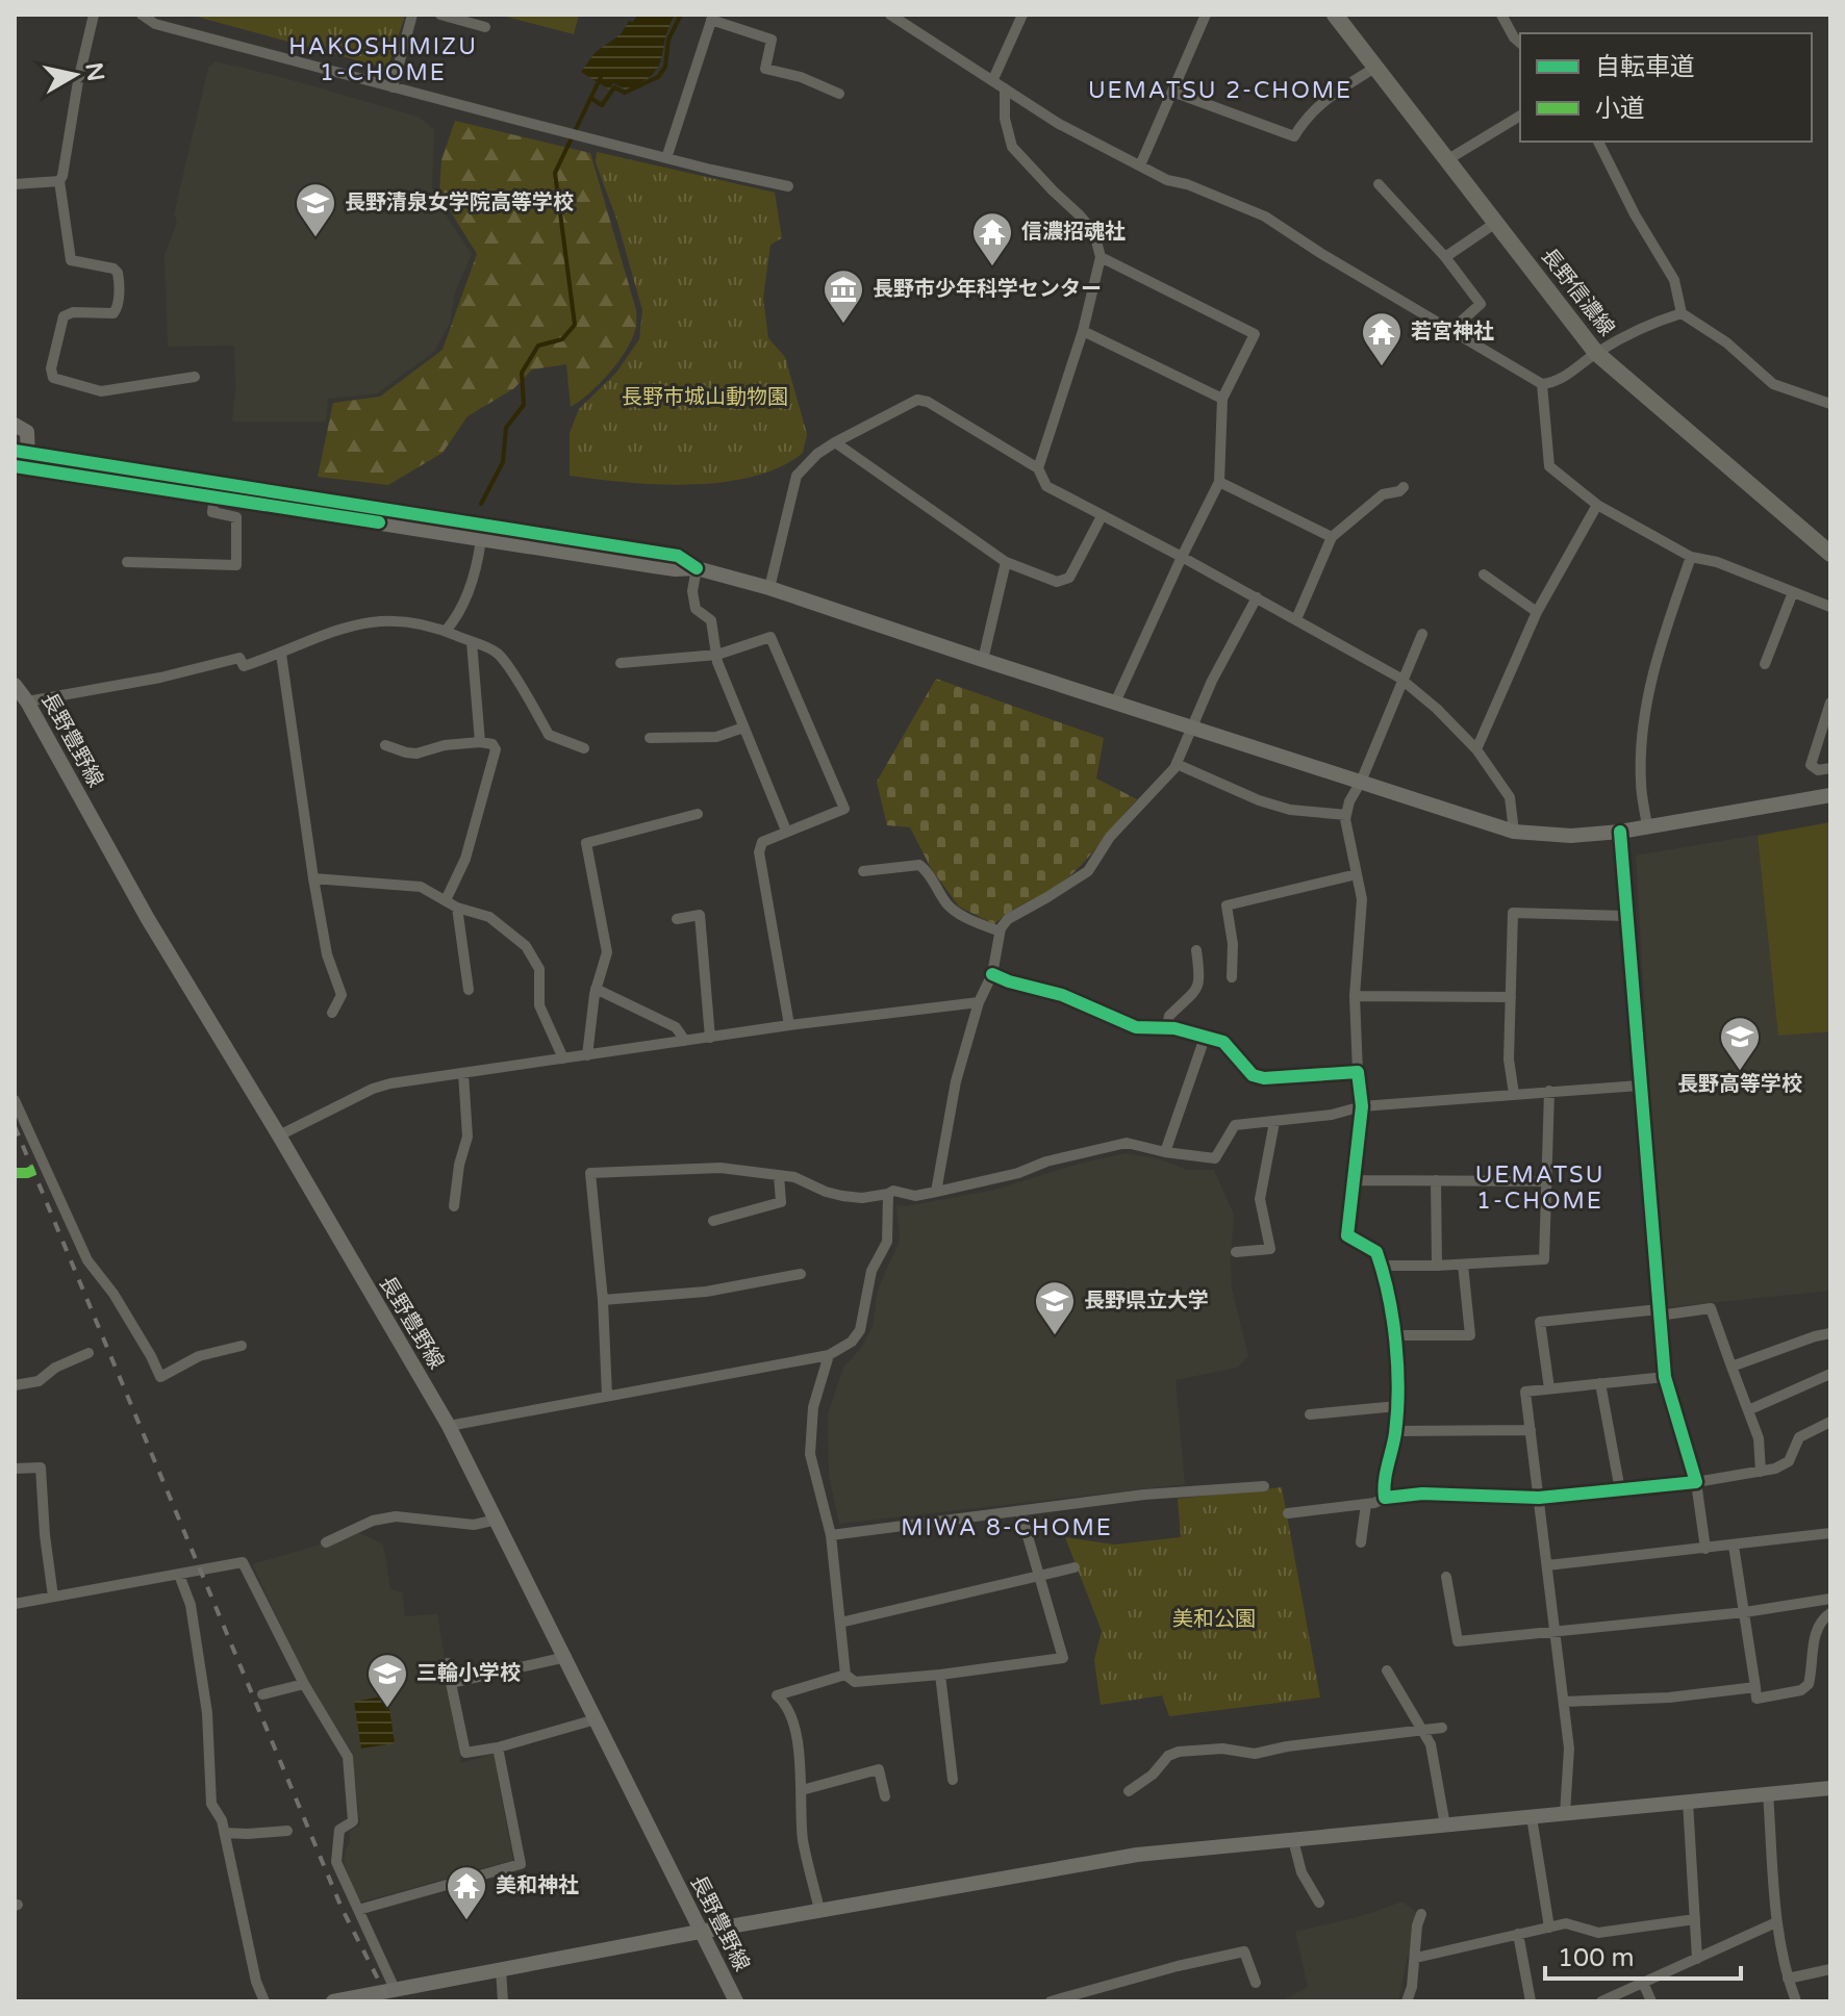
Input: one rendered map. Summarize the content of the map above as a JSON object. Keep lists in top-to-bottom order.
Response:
{
  "streets": {
    "main road": ["長野信濃線"],
    "street": ["長野豊野線"]
  },
  "districts": [
    "HAKOSHIMIZU 1-CHOME",
    "UEMATSU 2-CHOME",
    "UEMATSU 1-CHOME",
    "MIWA 8-CHOME"
  ],
  "parks": ["長野市城山動物園", "美和公園"],
  "places": {
    "school or university": [
      "長野清泉女学院高等学校",
      "長野高等学校",
      "長野県立大学",
      "三輪小学校"
    ],
    "temple": ["信濃招魂社", "若宮神社", "美和神社"],
    "museum": ["長野市少年科学センター"]
  },
  "legend": ["自転車道", "小道"],
  "scale_bar": "100 m",
  "north": "right"
}
